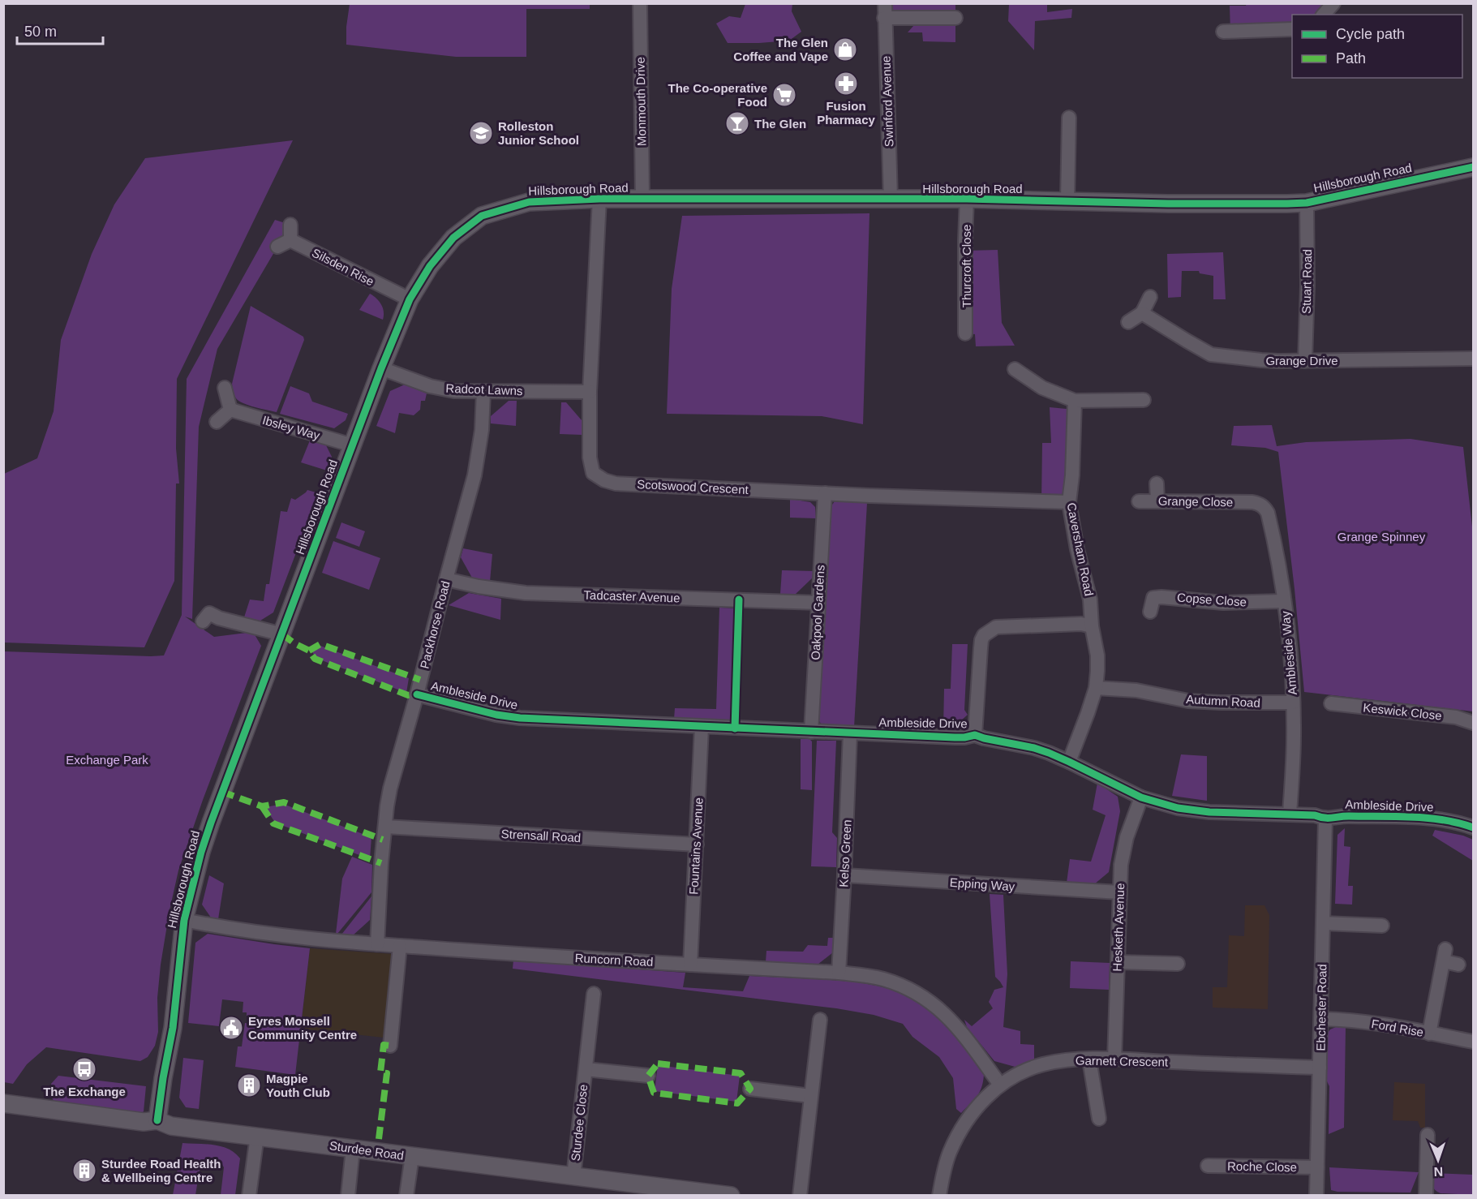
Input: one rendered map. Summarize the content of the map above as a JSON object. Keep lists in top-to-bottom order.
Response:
{
  "streets": {
    "street": [
      "Monmouth Drive",
      "Swinford Avenue",
      "Hillsborough Road",
      "Thurcroft Close",
      "Silsden Rise",
      "Stuart Road",
      "Grange Drive",
      "Radcot Lawns",
      "Ibsley Way",
      "Scotswood Crescent",
      "Grange Close",
      "Caversham Road",
      "Tadcaster Avenue",
      "Copse Close",
      "Oakpool Gardens",
      "Packhorse Road",
      "Ambleside Way",
      "Ambleside Drive",
      "Autumn Road",
      "Keswick Close",
      "Strensall Road",
      "Fountains Avenue",
      "Kelso Green",
      "Epping Way",
      "Hesketh Avenue",
      "Runcorn Road",
      "Ebchester Road",
      "Ford Rise",
      "Garnett Crescent",
      "Sturdee Close",
      "Sturdee Road",
      "Roche Close"
    ]
  },
  "crossings": [
    ["Monmouth Drive", "Hillsborough Road"],
    ["Swinford Avenue", "Hillsborough Road"],
    ["Hillsborough Road", "Thurcroft Close"],
    ["Hillsborough Road", "Silsden Rise"],
    ["Hillsborough Road", "Stuart Road"],
    ["Hillsborough Road", "Radcot Lawns"],
    ["Hillsborough Road", "Ibsley Way"],
    ["Hillsborough Road", "Scotswood Crescent"],
    ["Hillsborough Road", "Runcorn Road"],
    ["Hillsborough Road", "Sturdee Road"],
    ["Stuart Road", "Grange Drive"],
    ["Radcot Lawns", "Scotswood Crescent"],
    ["Radcot Lawns", "Packhorse Road"],
    ["Scotswood Crescent", "Caversham Road"],
    ["Scotswood Crescent", "Oakpool Gardens"],
    ["Grange Close", "Ambleside Way"],
    ["Caversham Road", "Ambleside Drive"],
    ["Caversham Road", "Autumn Road"],
    ["Tadcaster Avenue", "Oakpool Gardens"],
    ["Tadcaster Avenue", "Packhorse Road"],
    ["Copse Close", "Ambleside Way"],
    ["Oakpool Gardens", "Ambleside Drive"],
    ["Packhorse Road", "Ambleside Drive"],
    ["Packhorse Road", "Strensall Road"],
    ["Packhorse Road", "Runcorn Road"],
    ["Ambleside Way", "Ambleside Drive"],
    ["Ambleside Way", "Autumn Road"],
    ["Ambleside Drive", "Fountains Avenue"],
    ["Ambleside Drive", "Kelso Green"],
    ["Ambleside Drive", "Hesketh Avenue"],
    ["Ambleside Drive", "Ebchester Road"],
    ["Strensall Road", "Fountains Avenue"],
    ["Fountains Avenue", "Runcorn Road"],
    ["Kelso Green", "Epping Way"],
    ["Kelso Green", "Runcorn Road"],
    ["Epping Way", "Hesketh Avenue"],
    ["Hesketh Avenue", "Garnett Crescent"],
    ["Runcorn Road", "Garnett Crescent"],
    ["Ebchester Road", "Ford Rise"],
    ["Ebchester Road", "Garnett Crescent"],
    ["Ebchester Road", "Roche Close"],
    ["Sturdee Close", "Sturdee Road"]
  ],
  "parks": ["Grange Spinney", "Exchange Park"],
  "places": {
    "shop": ["The Glen Coffee and Vape"],
    "pharmacy": ["Fusion Pharmacy"],
    "supermarket": ["The Co-operative Food"],
    "bar": ["The Glen"],
    "school or university": ["Rolleston Junior School"],
    "public building": ["Eyres Monsell Community Centre"],
    "bus stop": ["The Exchange"],
    "building": ["Magpie Youth Club", "Sturdee Road Health & Wellbeing Centre"]
  },
  "legend": ["Cycle path", "Path"],
  "scale_bar": "50 m",
  "north": "bottom"
}
